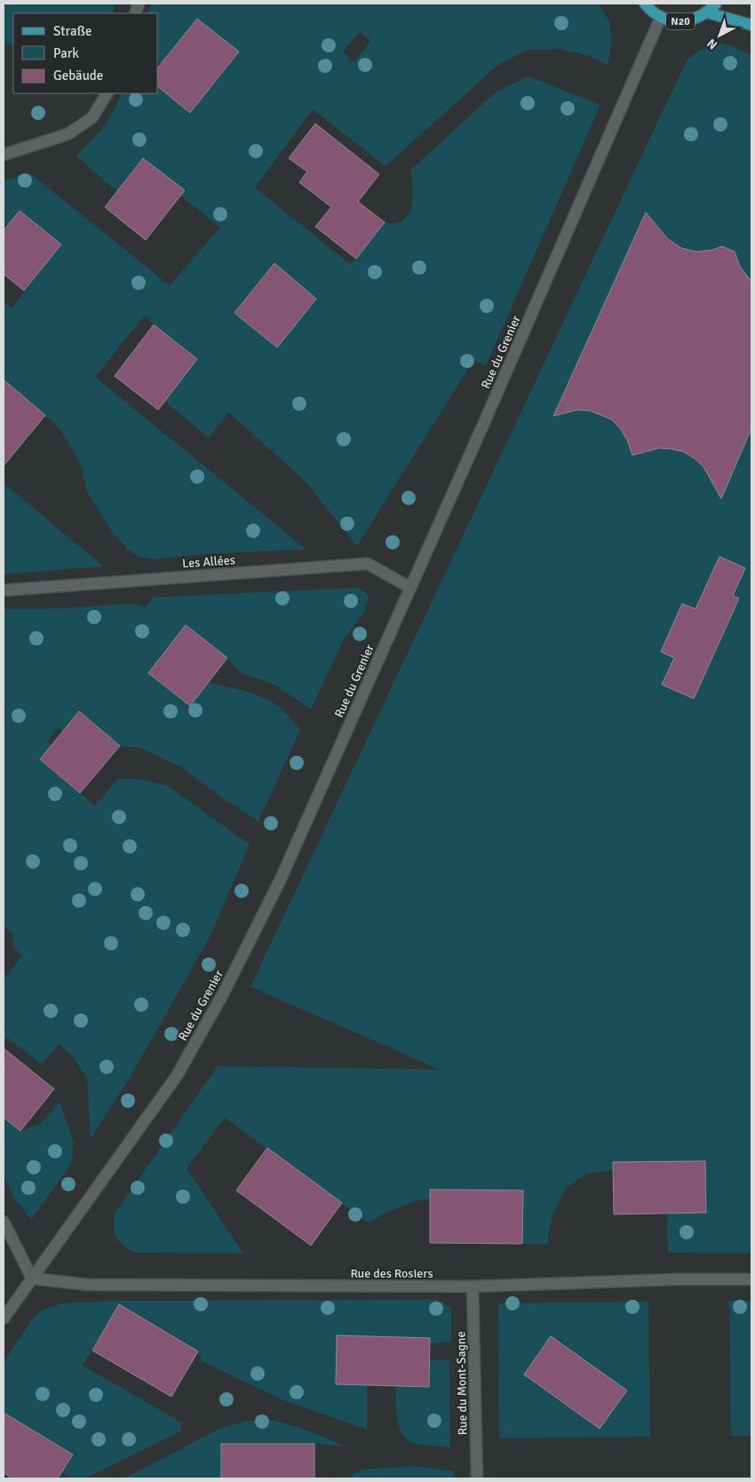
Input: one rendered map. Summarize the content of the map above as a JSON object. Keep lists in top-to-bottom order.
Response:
{
  "streets": {
    "main road": ["N20"],
    "street": [
      "Rue du Grenier",
      "Les Allées",
      "Rue des Rosiers",
      "Rue du Mont-Sagne"
    ]
  },
  "crossings": [
    ["N20", "Rue du Grenier"],
    ["Rue du Grenier", "Les Allées"],
    ["Rue du Grenier", "Rue des Rosiers"],
    ["Rue des Rosiers", "Rue du Mont-Sagne"]
  ],
  "legend": ["Straße", "Park", "Gebäude"],
  "north": "bottom left"
}
